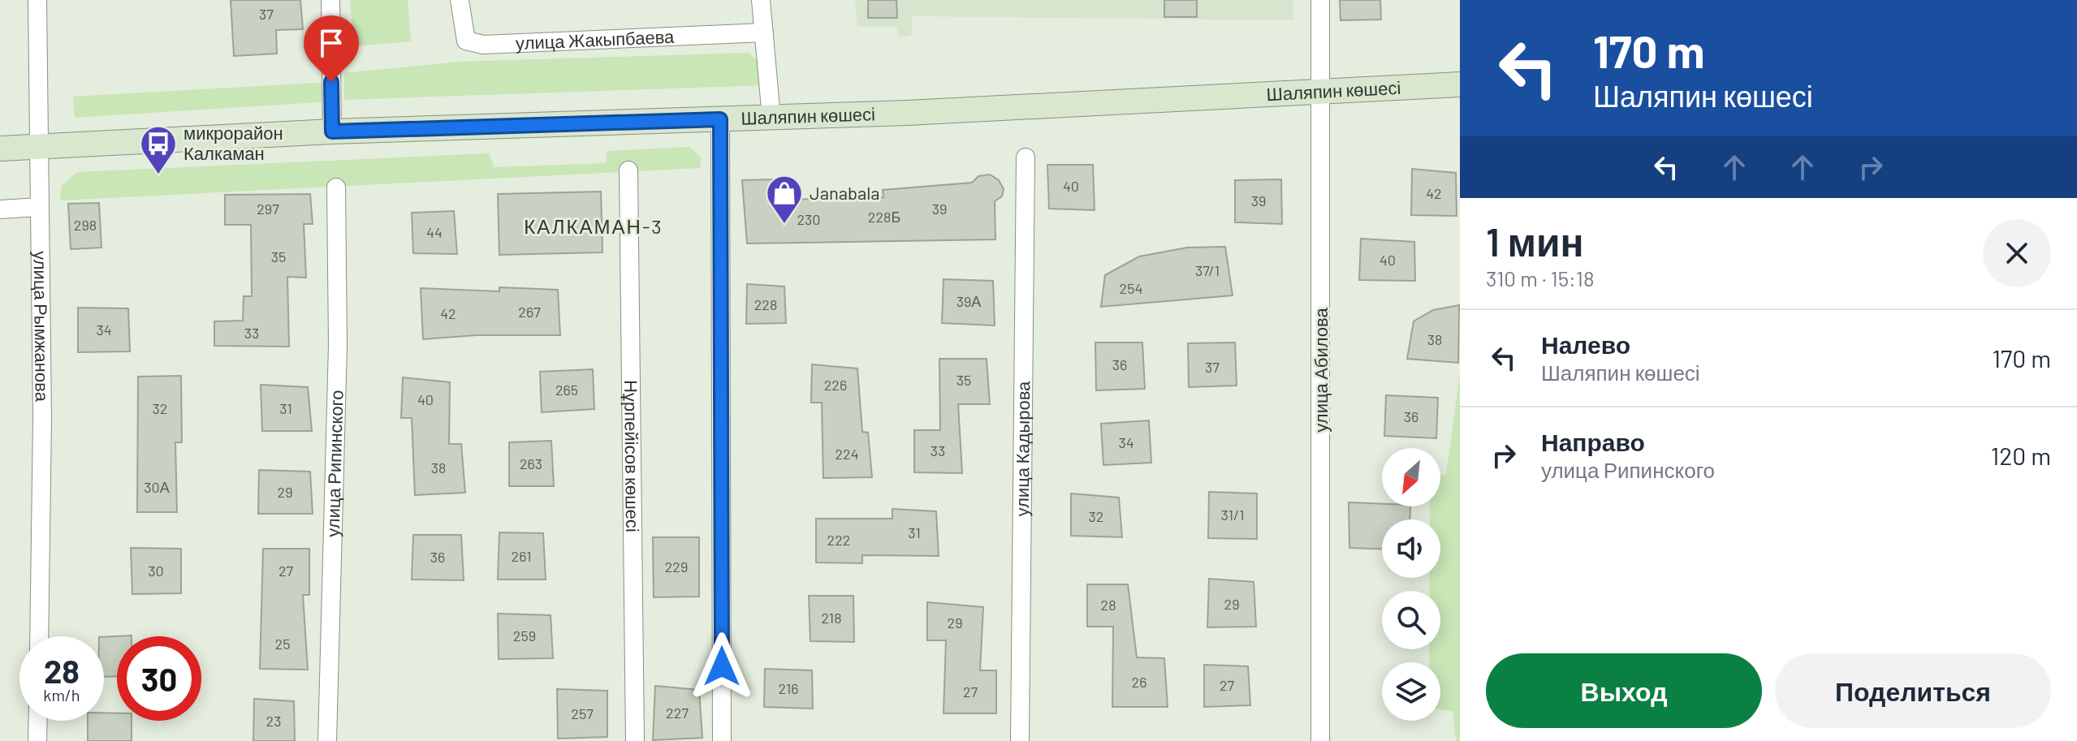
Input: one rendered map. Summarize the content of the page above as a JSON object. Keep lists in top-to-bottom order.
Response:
{
  "streets": {
    "main road": ["Шаляпин көшесі"],
    "street": [
      "улица Жакыпбаева",
      "улица Рымжанова",
      "улица Абилова",
      "улица Кадырова",
      "Нұрпейісов көшесі",
      "улица Рипинского"
    ]
  },
  "crossings": [
    ["Шаляпин көшесі", "улица Рымжанова"],
    ["Шаляпин көшесі", "улица Абилова"]
  ],
  "districts": ["КАЛКАМАН-3"],
  "places": {
    "bus stop": ["микрорайон Калкаман"],
    "shop": ["Janabala"]
  },
  "house_numbers": [
    "37",
    "40",
    "42",
    "39",
    "297",
    "39",
    "228Б",
    "230",
    "298",
    "44",
    "35",
    "40",
    "37/1",
    "254",
    "39А",
    "228",
    "267",
    "42",
    "34",
    "33",
    "38",
    "36",
    "37",
    "35",
    "226",
    "265",
    "40",
    "32",
    "31",
    "36",
    "34",
    "33",
    "224",
    "263",
    "38",
    "30А",
    "29",
    "31/1",
    "32",
    "31",
    "222",
    "261",
    "36",
    "229",
    "30",
    "27",
    "29",
    "28",
    "218",
    "29",
    "259",
    "25",
    "26",
    "27",
    "216",
    "27",
    "227",
    "257",
    "23"
  ],
  "north": "bottom left",
  "page": {
    "turn": ["170 m", "Шаляпин көшесі"],
    "heading": ["1 мин", "310 m · 15:18"],
    "list": [
      {
        "name": "Налево",
        "note": "Шаляпин көшесі",
        "value": "170 m"
      },
      {
        "name": "Направо",
        "note": "улица Рипинского",
        "value": "120 m"
      }
    ],
    "speed": "28 km/h",
    "limit": "30",
    "buttons": ["Выход", "Поделиться"]
  }
}
